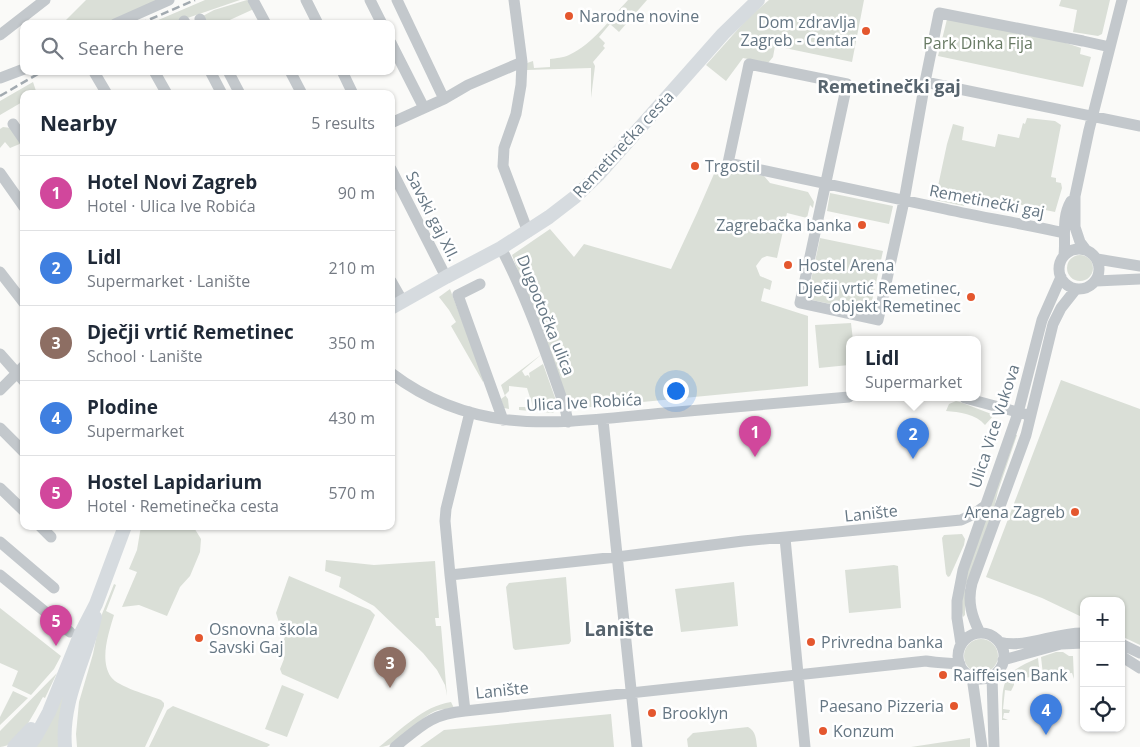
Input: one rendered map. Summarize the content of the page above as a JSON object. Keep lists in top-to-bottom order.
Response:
{
  "streets": {
    "main road": ["Remetinečka cesta"],
    "street": [
      "Remetinečki gaj",
      "Savski gaj XII.",
      "Dugootočka ulica",
      "Ulica Ive Robića",
      "Ulica Vice Vukova",
      "Lanište"
    ]
  },
  "crossings": [
    ["Remetinečka cesta", "Savski gaj XII."],
    ["Remetinečka cesta", "Dugootočka ulica"],
    ["Remetinečki gaj", "Ulica Vice Vukova"],
    ["Dugootočka ulica", "Ulica Ive Robića"],
    ["Ulica Ive Robića", "Lanište"],
    ["Ulica Vice Vukova", "Lanište"]
  ],
  "districts": ["Remetinečki gaj", "Lanište"],
  "parks": ["Park Dinka Fija"],
  "places": [
    "Narodne novine",
    "Dom zdravlja Zagreb - Centar",
    "Trgostil",
    "Zagrebačka banka",
    "Hostel Arena",
    "Dječji vrtić Remetinec, objekt Remetinec",
    "Arena Zagreb",
    "Osnovna škola Savski Gaj",
    "Privredna banka",
    "Raiffeisen Bank",
    "Paesano Pizzeria",
    "Brooklyn",
    "Konzum"
  ],
  "page": {
    "search": "Search here",
    "heading": ["Nearby", "5 results"],
    "list": [
      {
        "mark": "1",
        "name": "Hotel Novi Zagreb",
        "note": "Hotel · Ulica Ive Robića",
        "value": "90 m"
      },
      {
        "mark": "2",
        "name": "Lidl",
        "note": "Supermarket · Lanište",
        "value": "210 m"
      },
      {
        "mark": "3",
        "name": "Dječji vrtić Remetinec",
        "note": "School · Lanište",
        "value": "350 m"
      },
      {
        "mark": "4",
        "name": "Plodine",
        "note": "Supermarket",
        "value": "430 m"
      },
      {
        "mark": "5",
        "name": "Hostel Lapidarium",
        "note": "Hotel · Remetinečka cesta",
        "value": "570 m"
      }
    ],
    "popup": ["Lidl", "Supermarket"],
    "pins": [
      "1",
      "2",
      "5",
      "3",
      "4"
    ],
    "map_buttons": ["+", "−"]
  }
}
